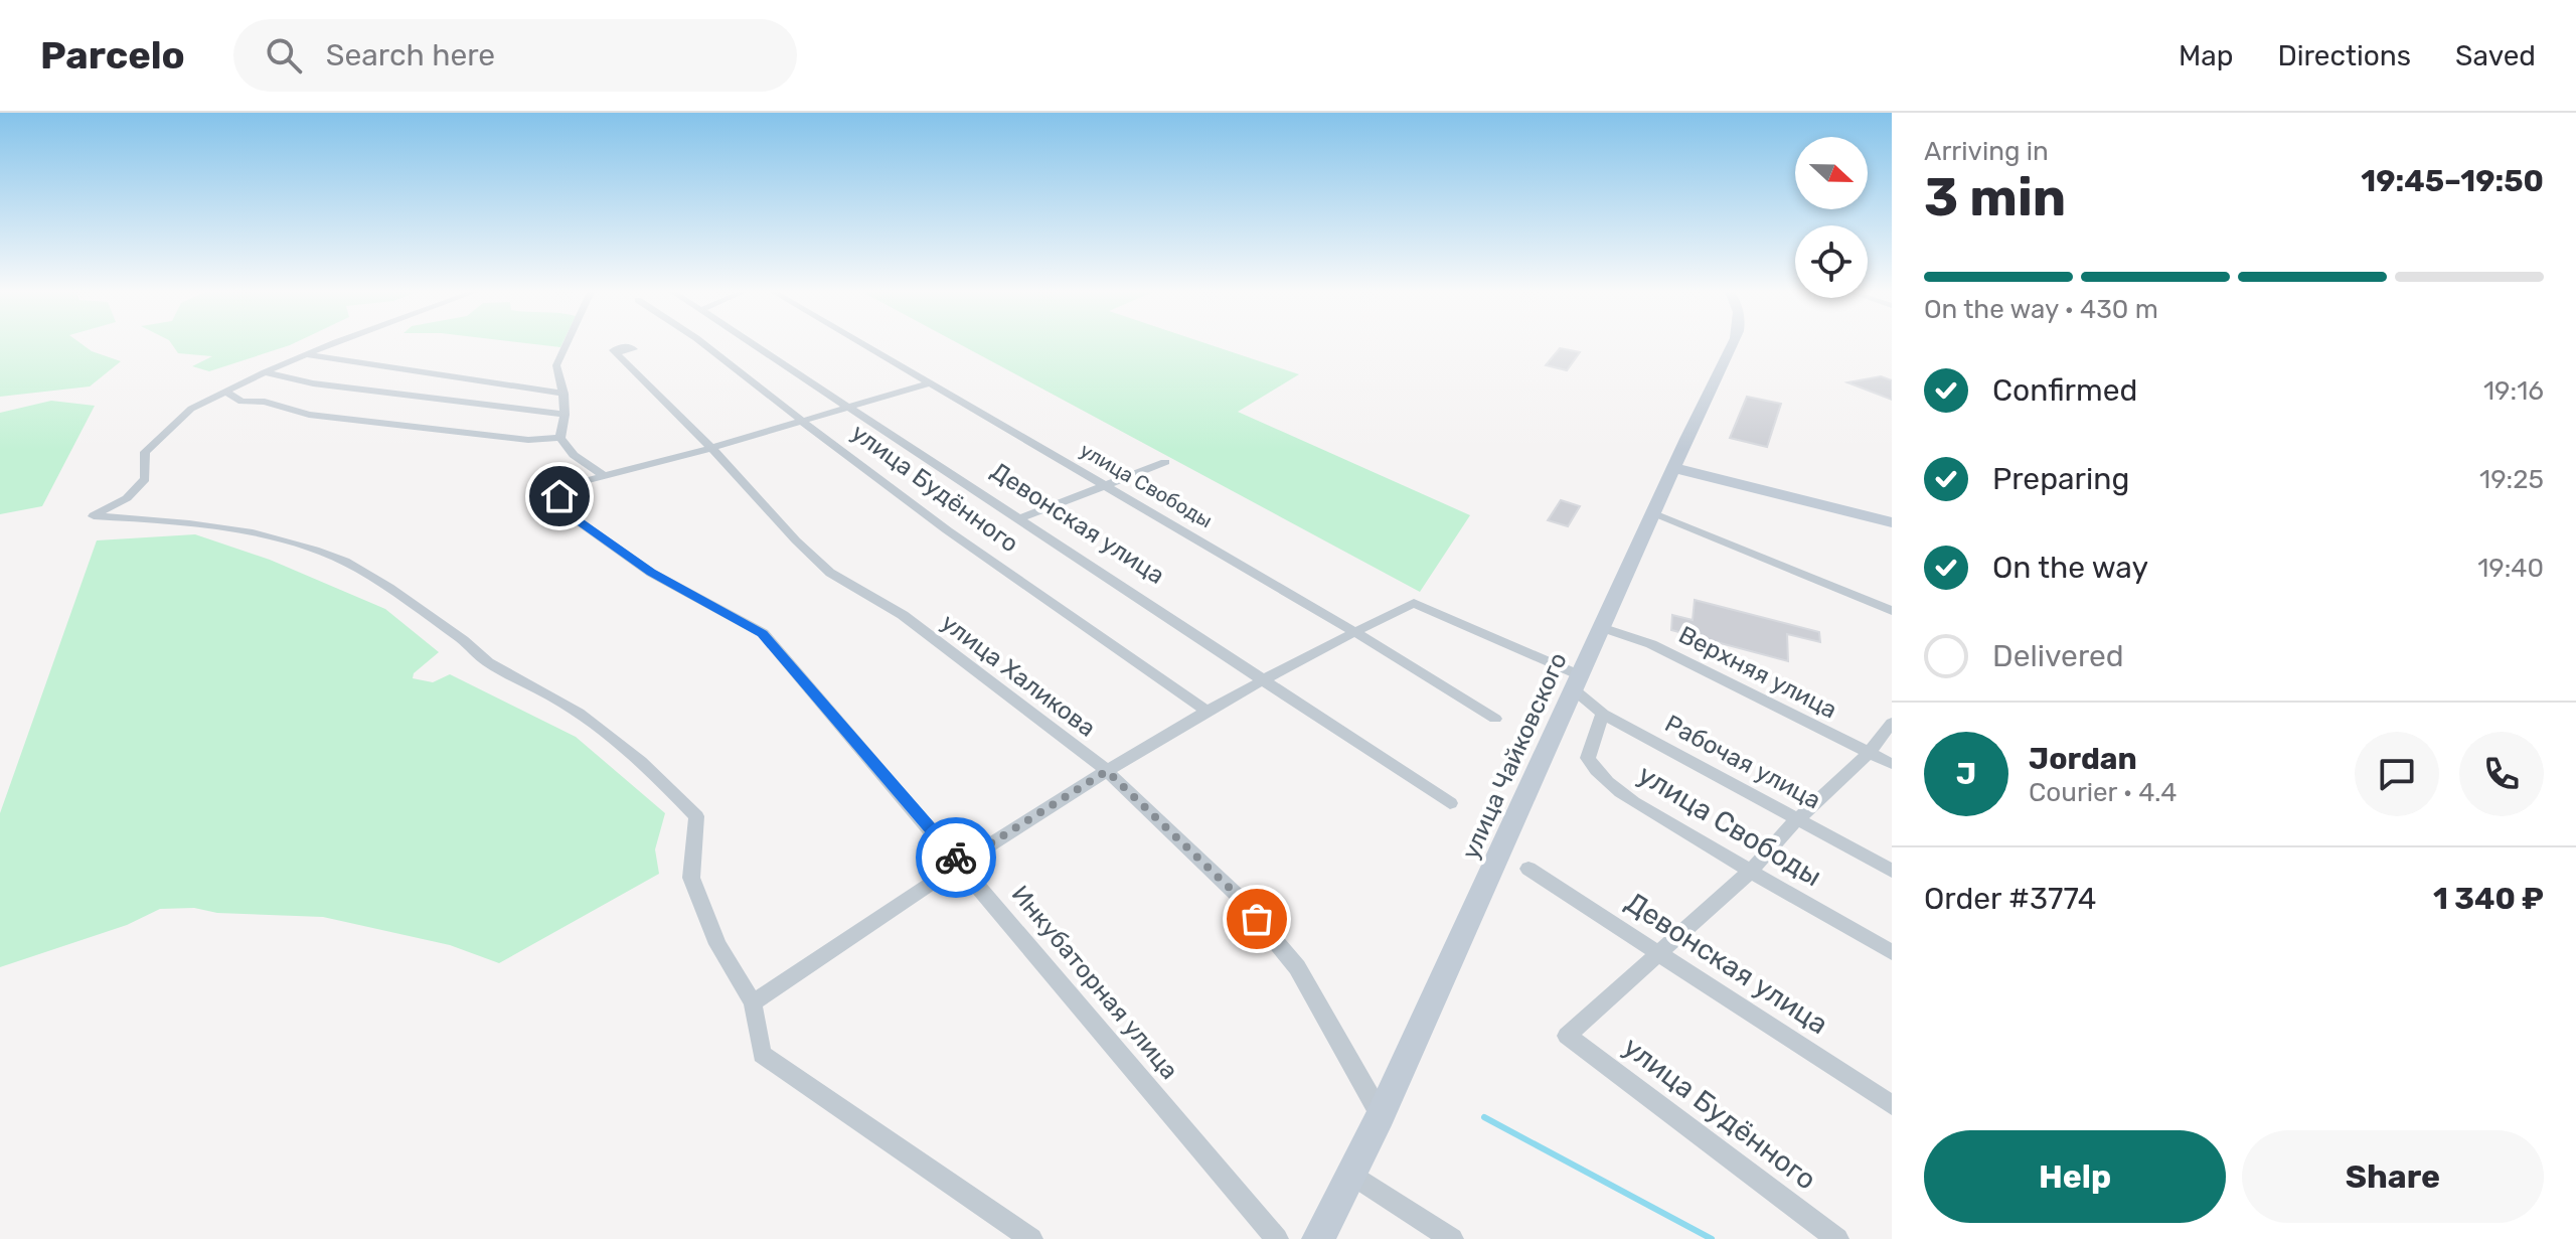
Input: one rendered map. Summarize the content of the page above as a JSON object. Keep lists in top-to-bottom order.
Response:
{
  "streets": {
    "main road": ["улица Чайковского"],
    "street": [
      "улица Свободы",
      "улица Будённого",
      "Девонская улица",
      "Верхняя улица",
      "улица Халикова",
      "Рабочая улица",
      "Инкубаторная улица"
    ]
  },
  "crossings": [
    ["улица Свободы", "Рабочая улица"],
    ["улица Свободы", "Инкубаторная улица"],
    ["улица Будённого", "Девонская улица"],
    ["улица Будённого", "Рабочая улица"],
    ["улица Будённого", "Инкубаторная улица"],
    ["Девонская улица", "Рабочая улица"],
    ["Девонская улица", "Инкубаторная улица"],
    ["Верхняя улица", "улица Чайковского"],
    ["улица Халикова", "улица Чайковского"],
    ["улица Халикова", "Рабочая улица"],
    ["улица Халикова", "Инкубаторная улица"],
    ["улица Чайковского", "Рабочая улица"],
    ["Рабочая улица", "Инкубаторная улица"]
  ],
  "north": "right",
  "page": {
    "header": "Parcelo",
    "search": "Search here",
    "nav": ["Map", "Directions", "Saved"],
    "heading": ["3 min", "Arriving in", "19:45–19:50"],
    "panel": [
      "Jordan",
      "Courier · 4.4",
      "Order #3774",
      "1 340 ₽"
    ],
    "bar": "On the way · 430 m",
    "list": [
      ["Confirmed", "19:16"],
      ["Preparing", "19:25"],
      ["On the way", "19:40"],
      "Delivered"
    ],
    "round": "J",
    "buttons": ["Help", "Share"]
  }
}
